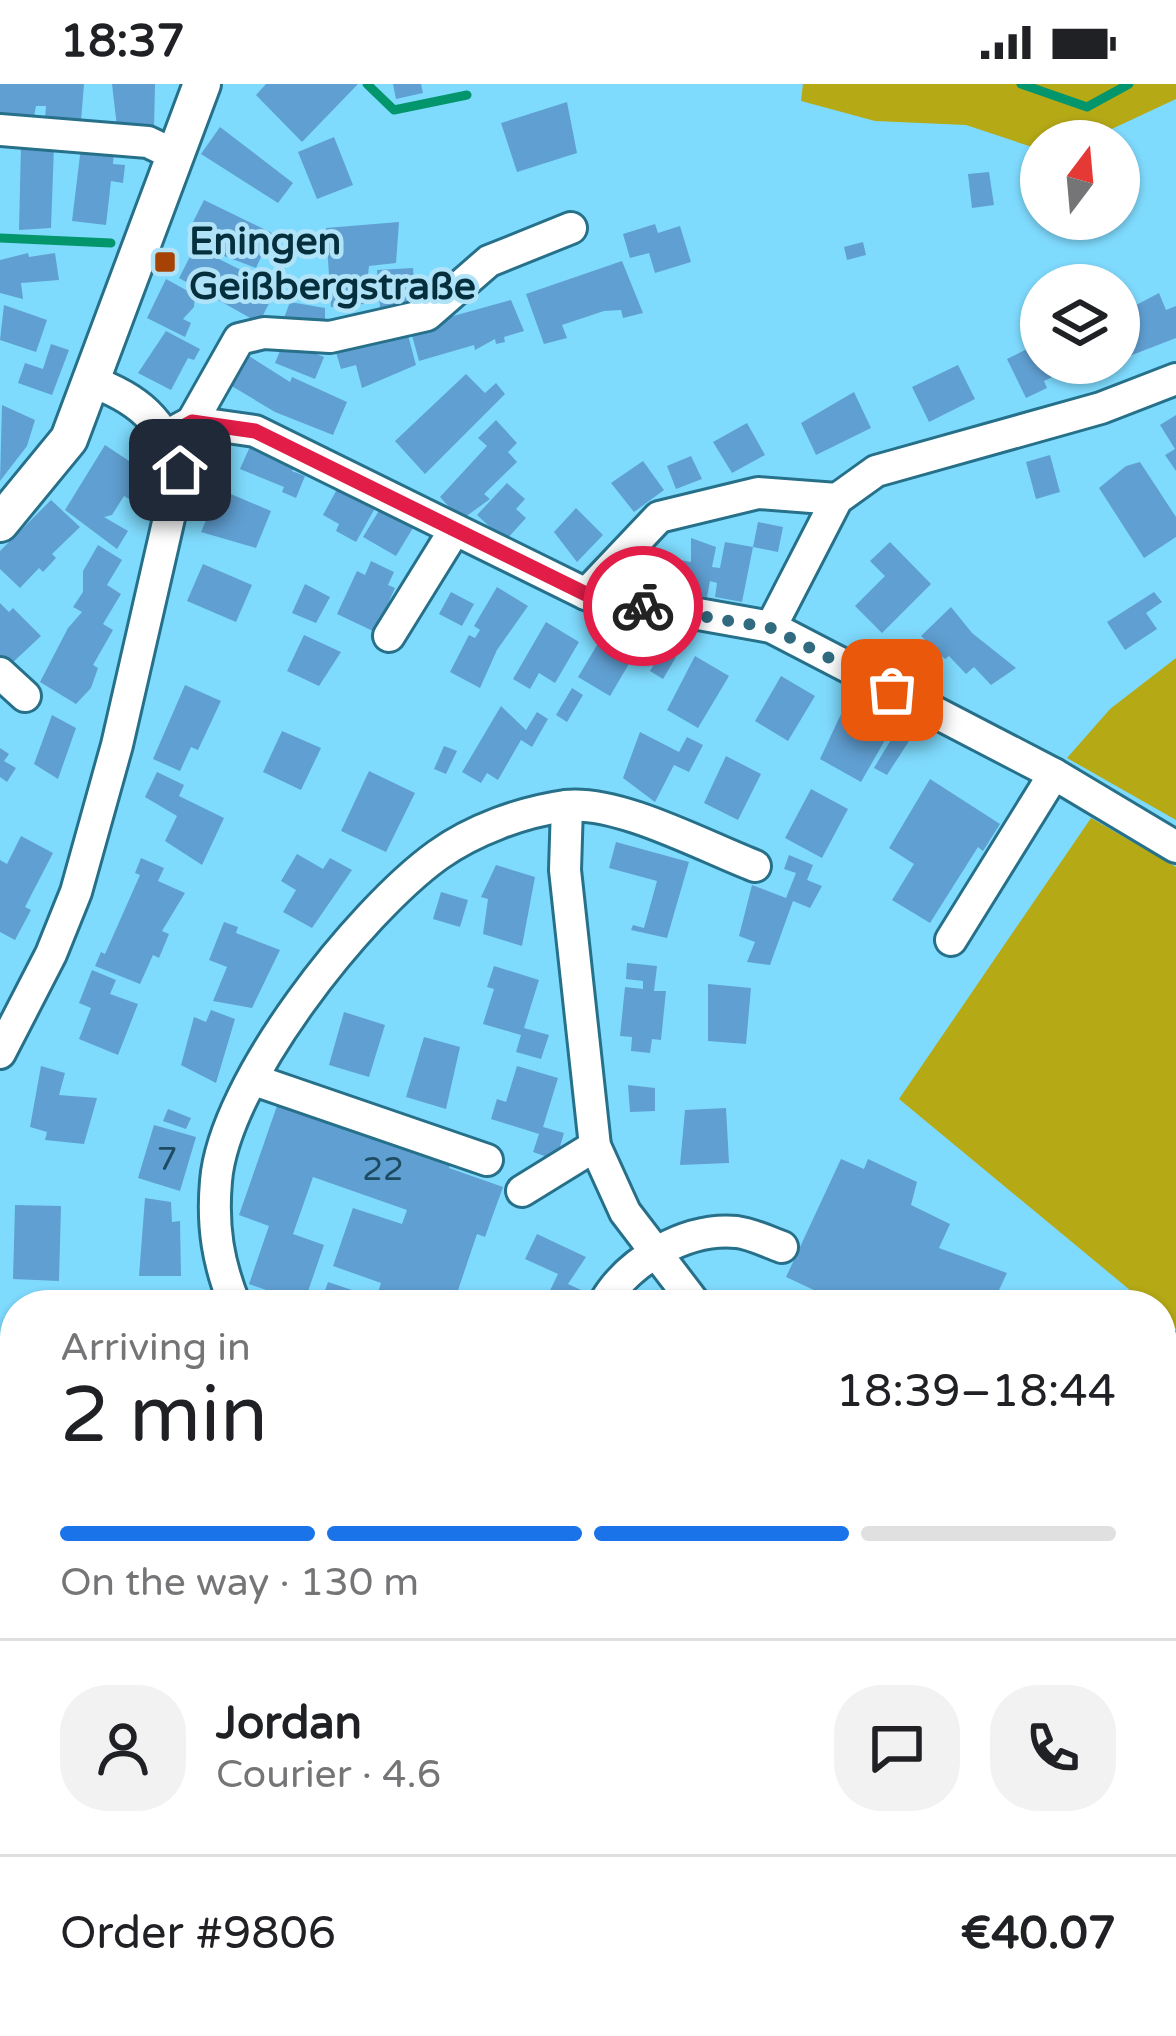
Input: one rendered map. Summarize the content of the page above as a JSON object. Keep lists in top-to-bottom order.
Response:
{
  "places": {
    "transit": ["Eningen Geißbergstraße"]
  },
  "house_numbers": ["7", "22"],
  "north": "top",
  "page": {
    "status": "18:37",
    "heading": ["2 min", "Arriving in", "18:39–18:44"],
    "panel": [
      "Jordan",
      "Courier · 4.6",
      "Order #9806",
      "€40.07"
    ],
    "bar": "On the way · 130 m"
  }
}
